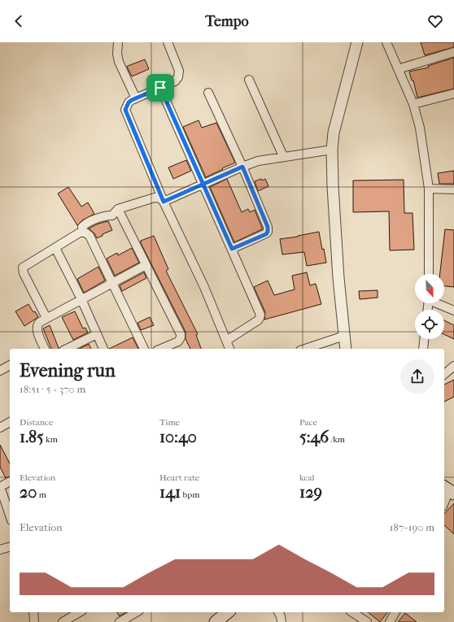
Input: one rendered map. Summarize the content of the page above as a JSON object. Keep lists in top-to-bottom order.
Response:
{
  "north": "bottom right",
  "page": {
    "header": "Tempo",
    "heading": ["Evening run", "18:51 · 5 × 370 m"],
    "stats": [
      ["Distance", "1.85 km"],
      ["Time", "10:40"],
      ["Pace", "5:46 /km"],
      ["Elevation", "20 m"],
      ["Heart rate", "141 bpm"],
      ["kcal", "129"]
    ],
    "chart": ["Elevation", "187–190 m"]
  }
}
